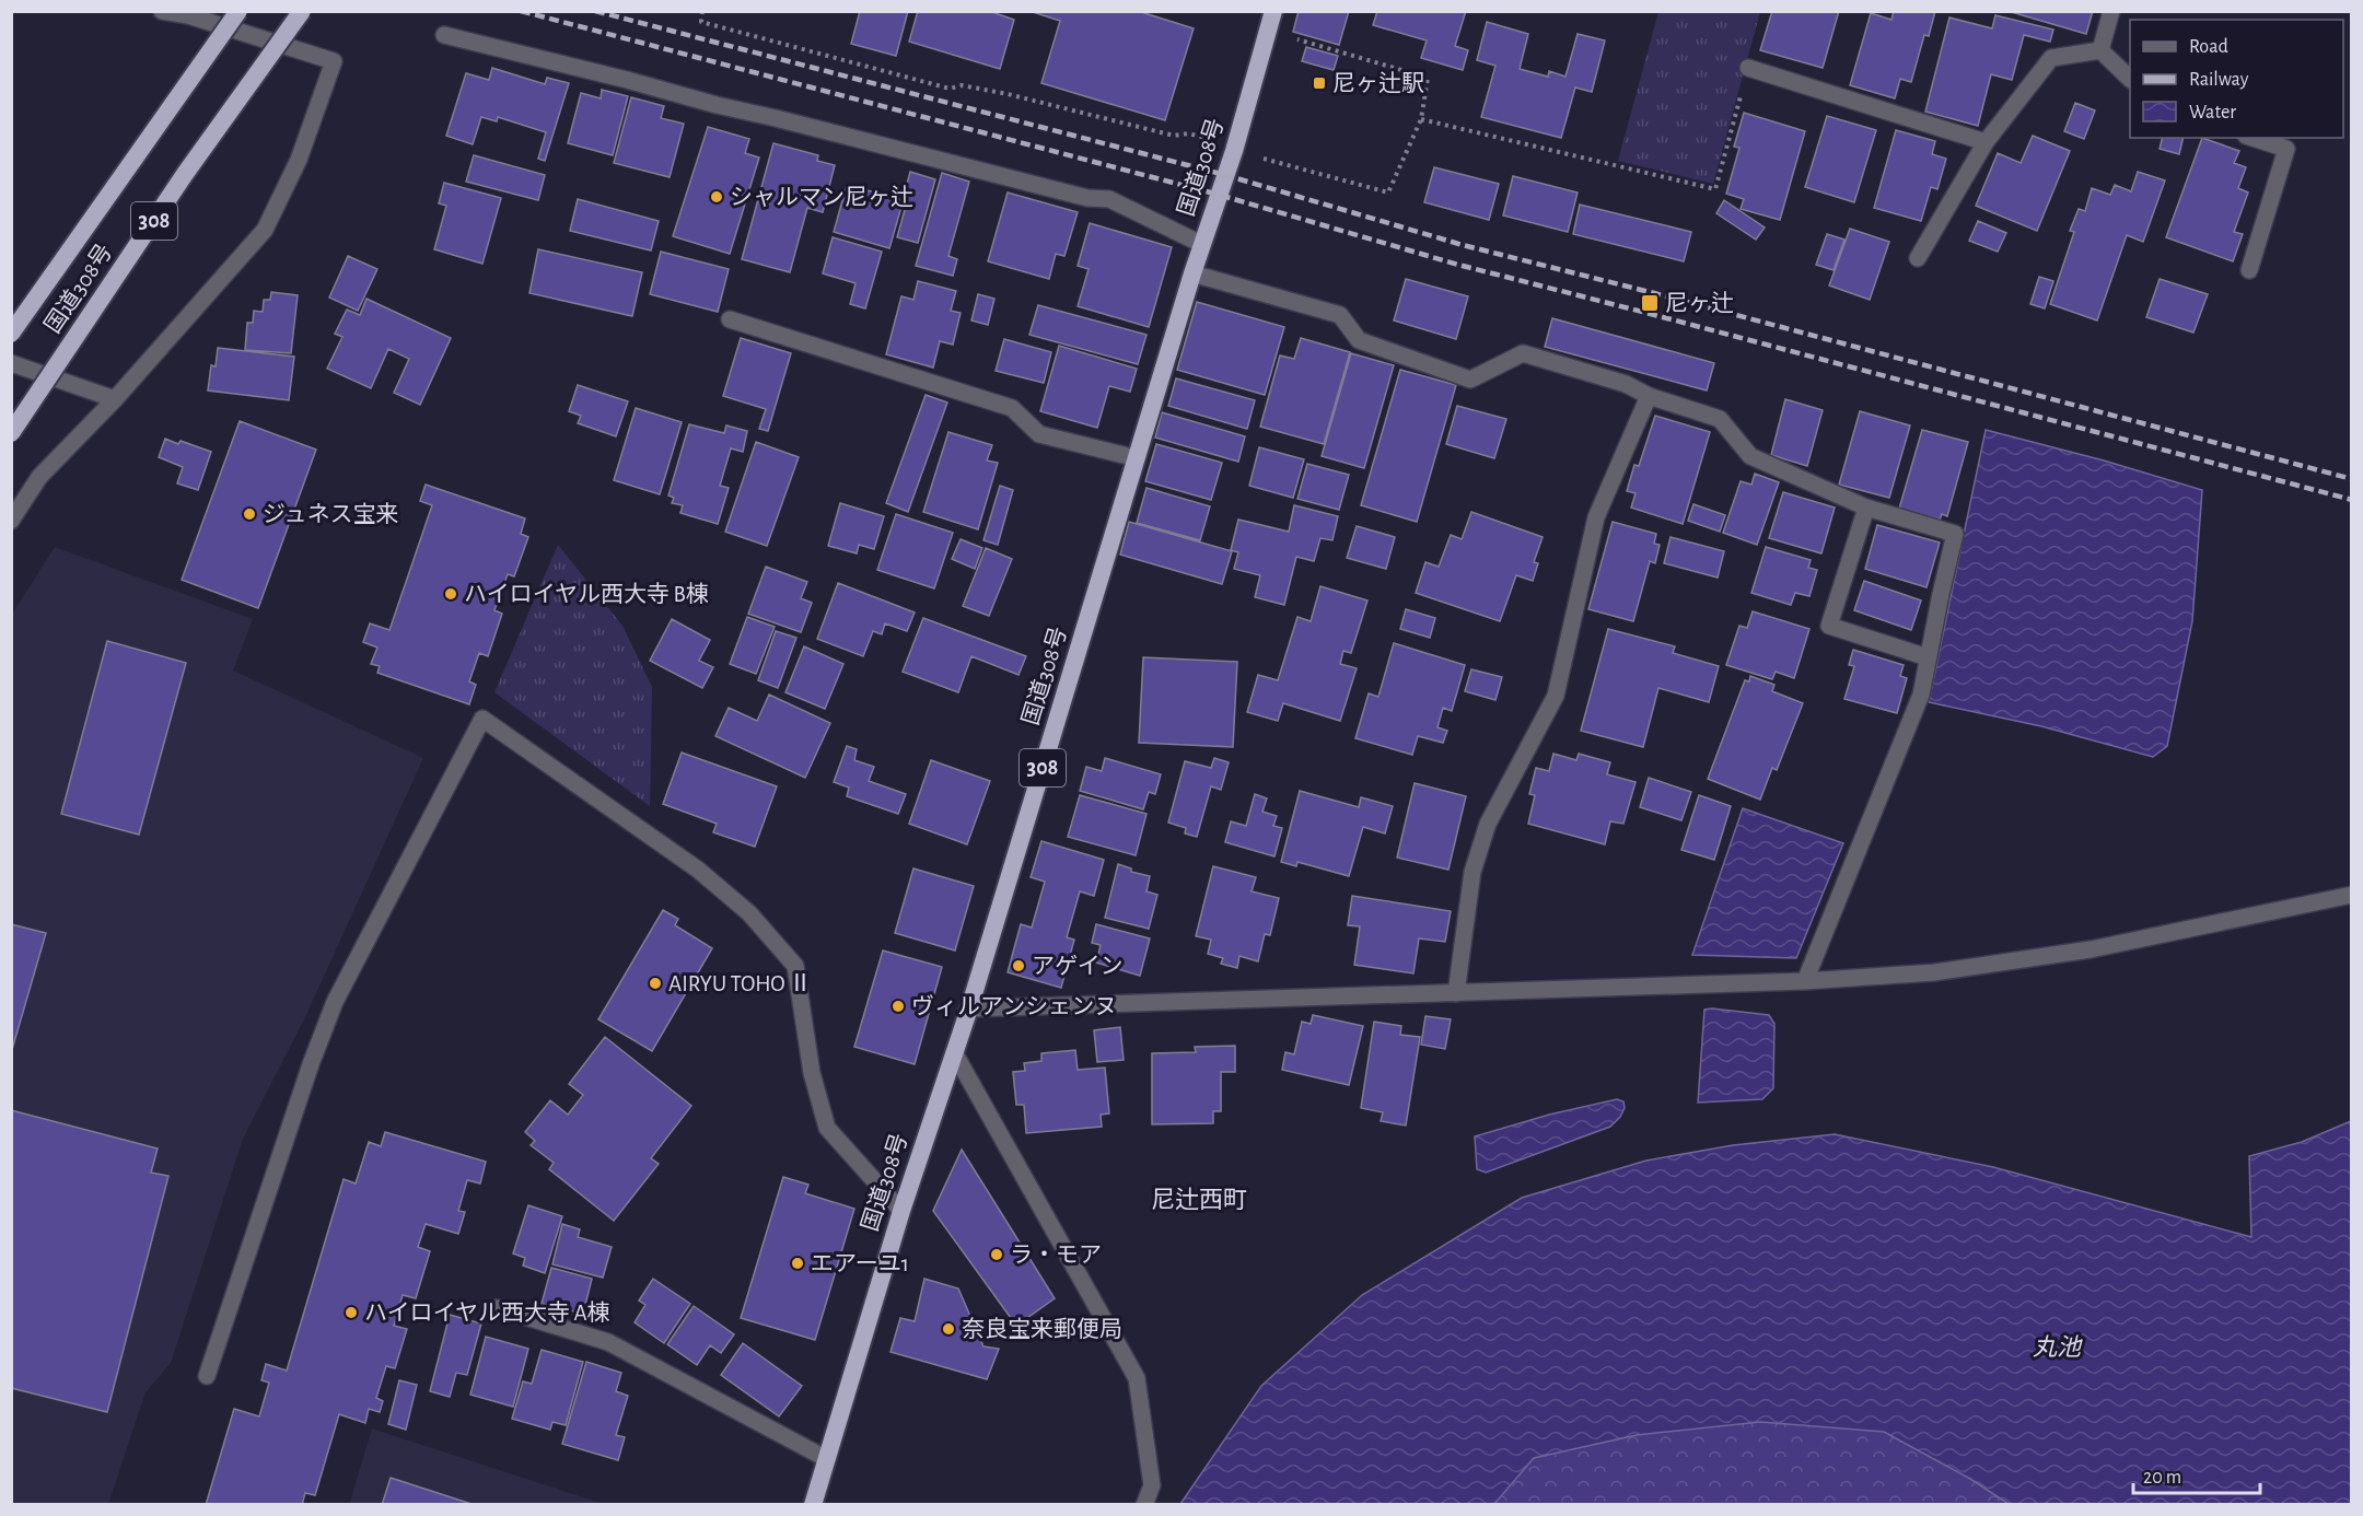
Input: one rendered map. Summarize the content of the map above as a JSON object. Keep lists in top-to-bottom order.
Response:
{
  "streets": {
    "highway": ["国道308号", "308"]
  },
  "districts": ["尼辻西町"],
  "water": ["丸池"],
  "places": {
    "transit": ["尼ヶ辻駅", "尼ヶ辻"],
    "other": [
      "シャルマン尼ヶ辻",
      "ジュネス宝来",
      "ハイロイヤル西大寺 B棟",
      "アゲイン",
      "AIRYU TOHO Ⅱ",
      "ヴィルアンシェンヌ",
      "ラ・モア",
      "エアーユ1",
      "ハイロイヤル西大寺 A棟",
      "奈良宝来郵便局"
    ]
  },
  "legend": ["Road", "Railway", "Water"],
  "scale_bar": "20 m"
}
